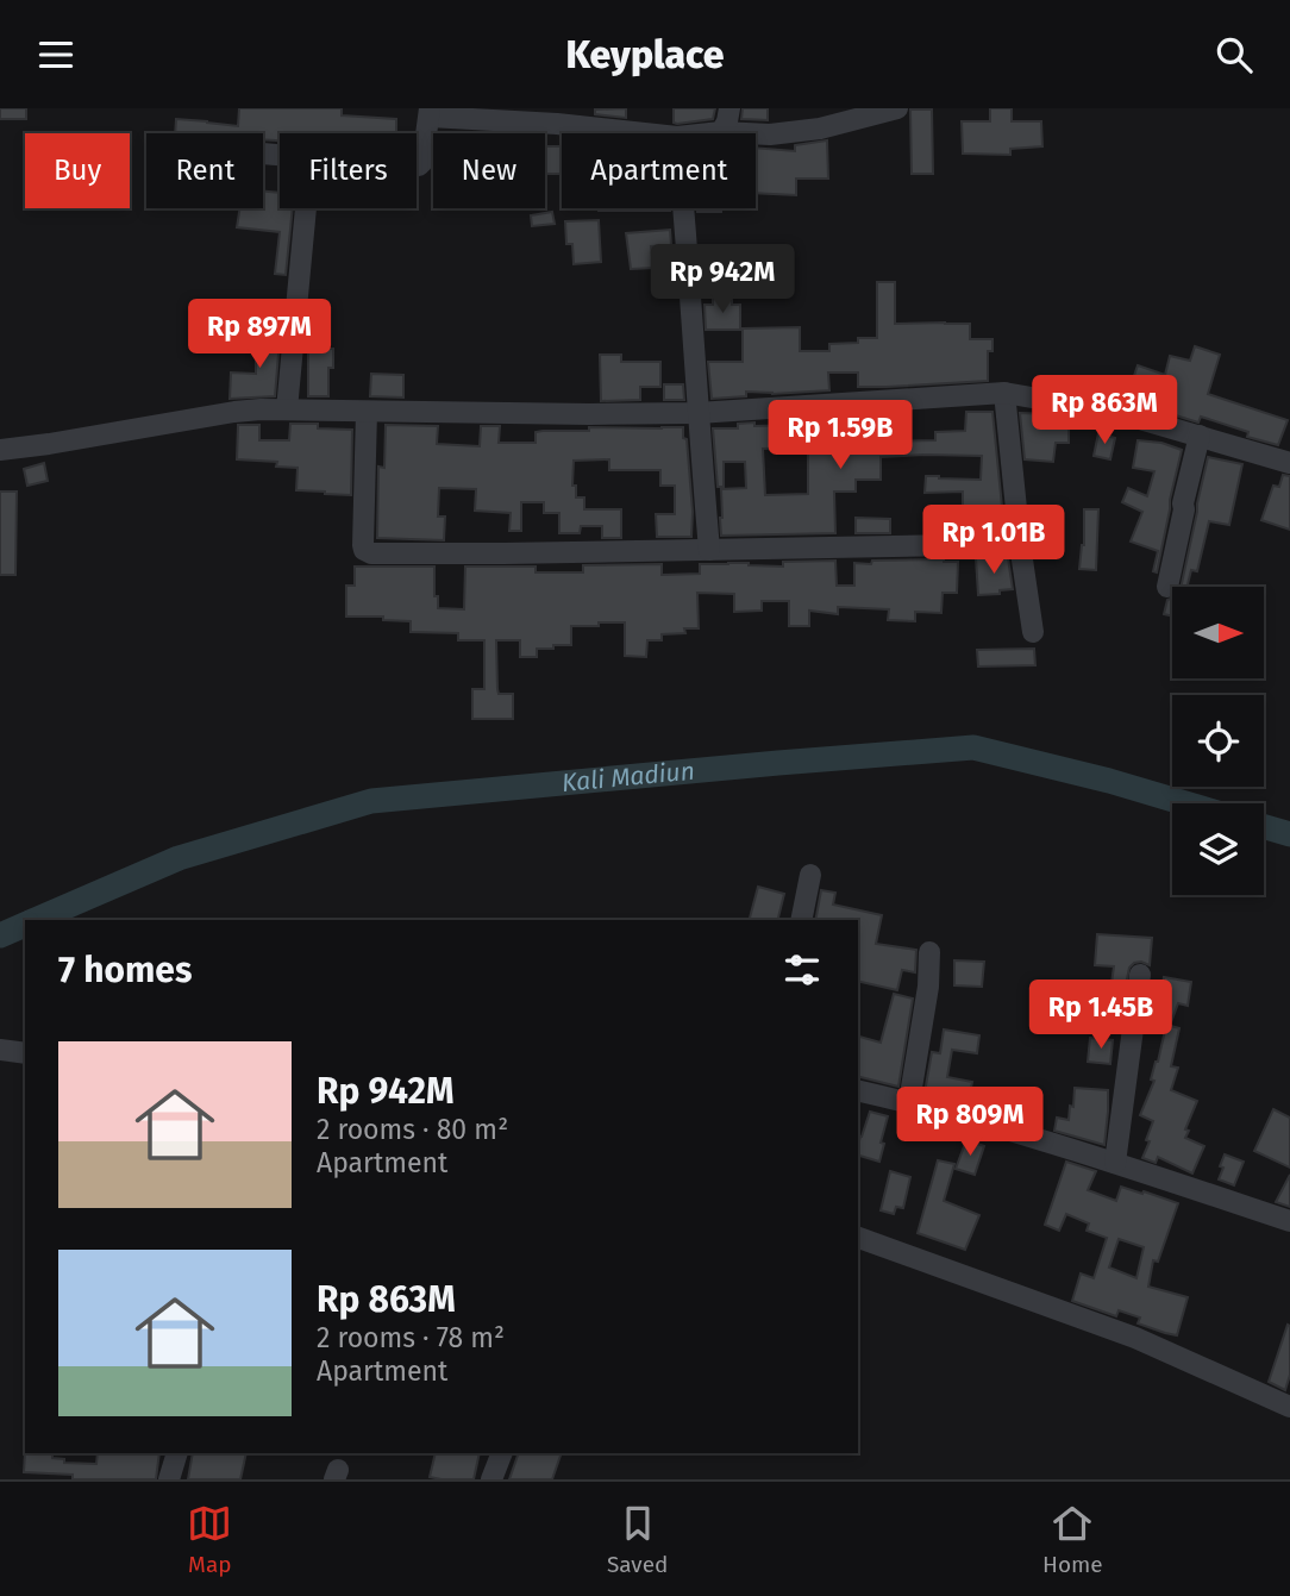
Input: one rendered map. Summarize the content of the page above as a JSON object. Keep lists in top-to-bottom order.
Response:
{
  "water": ["Kali Madiun"],
  "north": "right",
  "page": {
    "header": "Keyplace",
    "chip": [
      "Buy",
      "Rent",
      "Filters",
      "New",
      "Apartment"
    ],
    "price": [
      "Rp 942M",
      "Rp 897M",
      "Rp 863M",
      "Rp 1.59B",
      "Rp 1.01B",
      "Rp 1.45B",
      "Rp 809M"
    ],
    "heading": "7 homes",
    "list": [
      {
        "name": "Rp 942M",
        "note": "2 rooms · 80 m² · Apartment"
      },
      {
        "name": "Rp 863M",
        "note": "2 rooms · 78 m² · Apartment"
      }
    ],
    "tabs": ["Map", "Saved", "Home"]
  }
}
